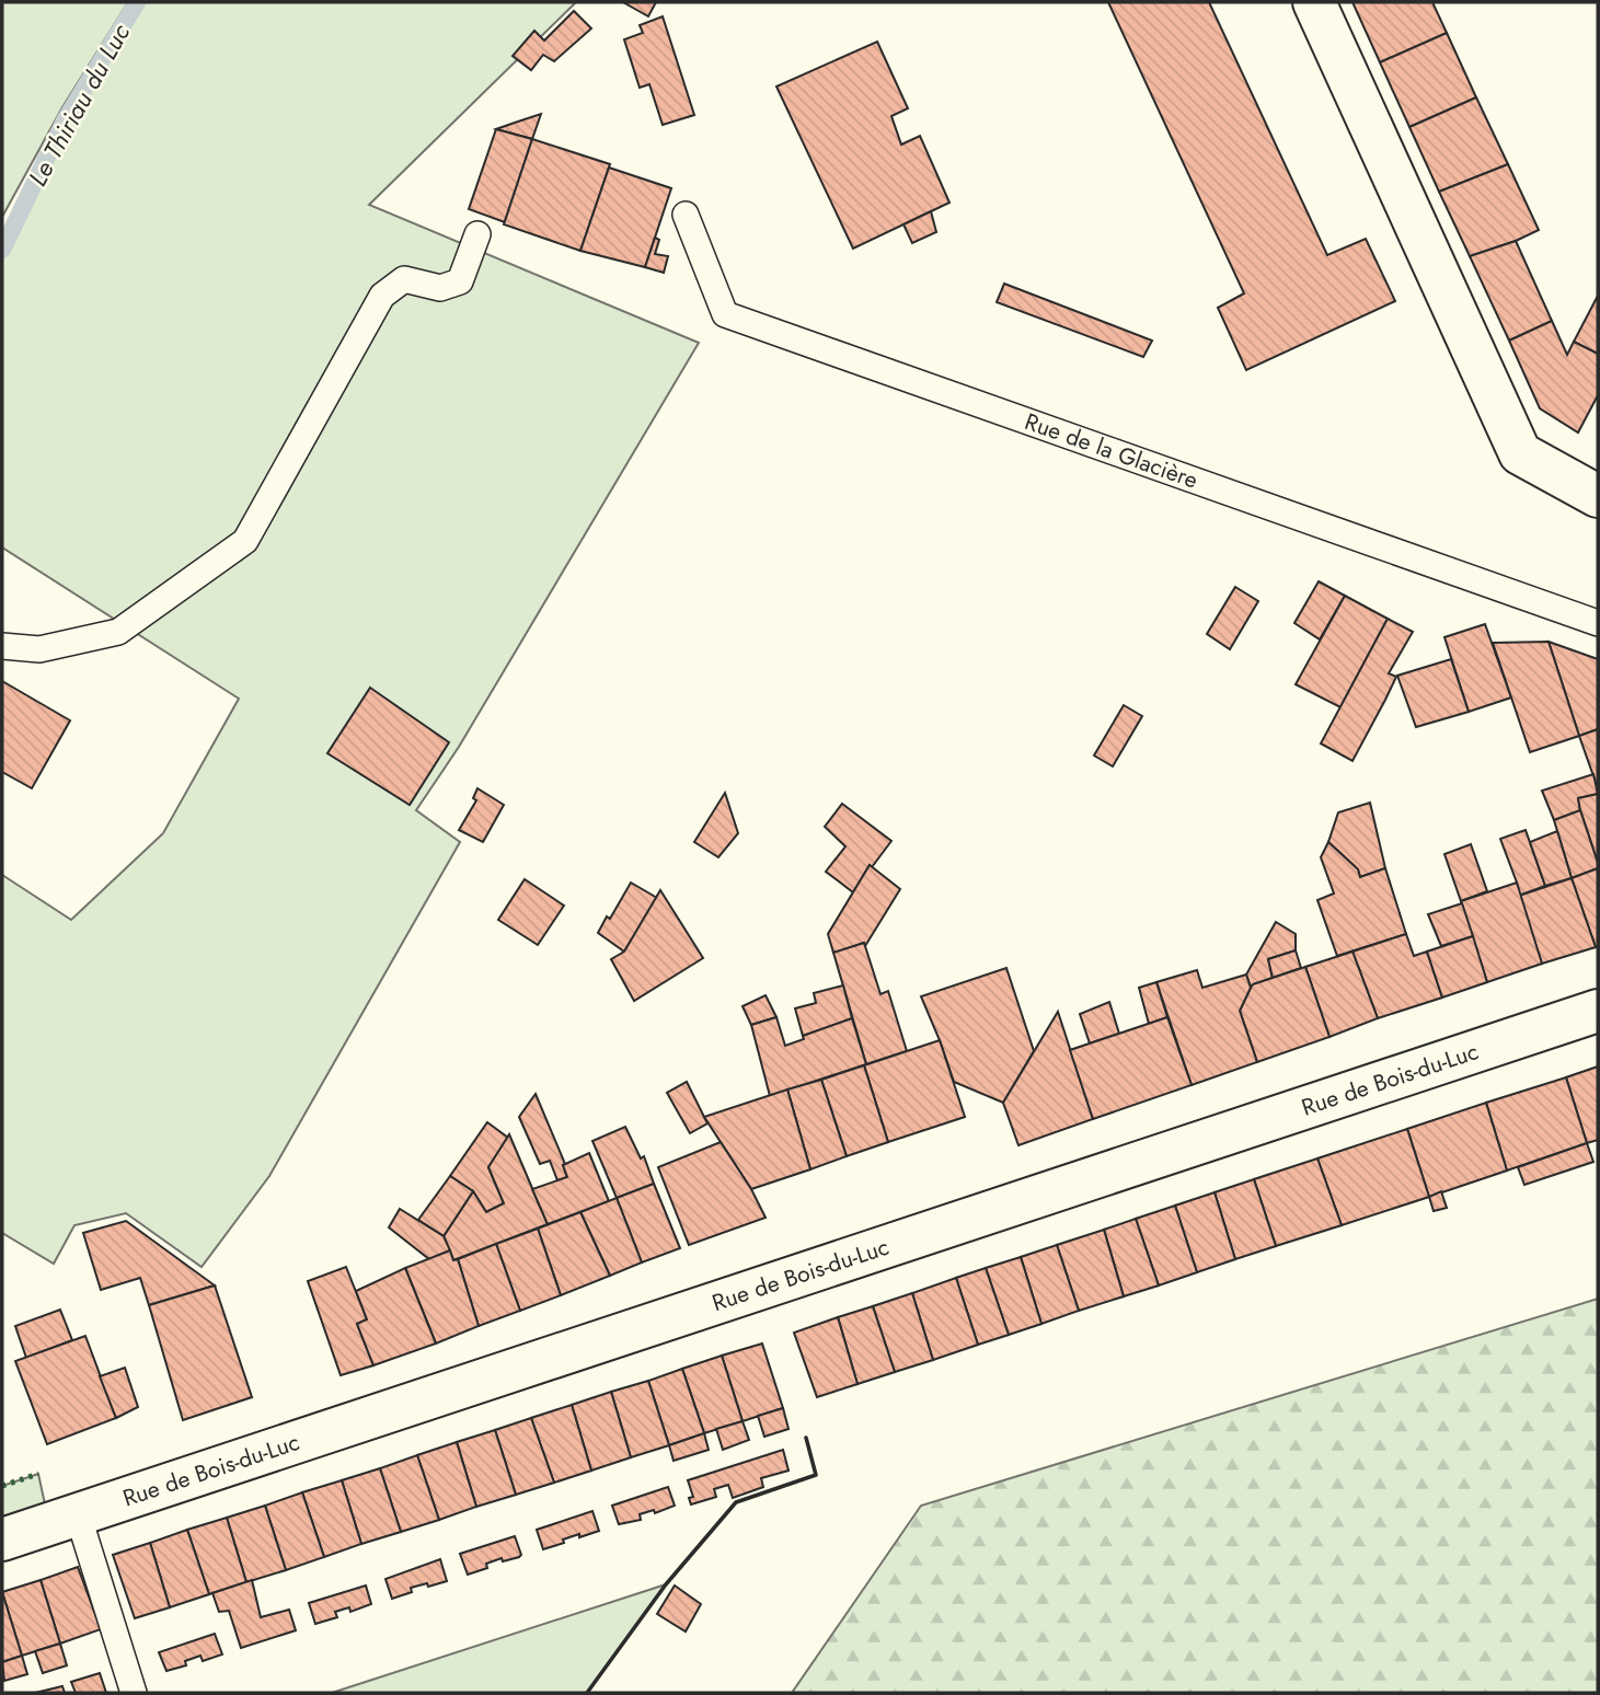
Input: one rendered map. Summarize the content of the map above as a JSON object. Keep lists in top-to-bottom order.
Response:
{
  "streets": {
    "street": ["Rue de Bois-du-Luc"],
    "lane": ["Rue de la Glacière"]
  },
  "water": ["Le Thiriau du Luc"]
}
